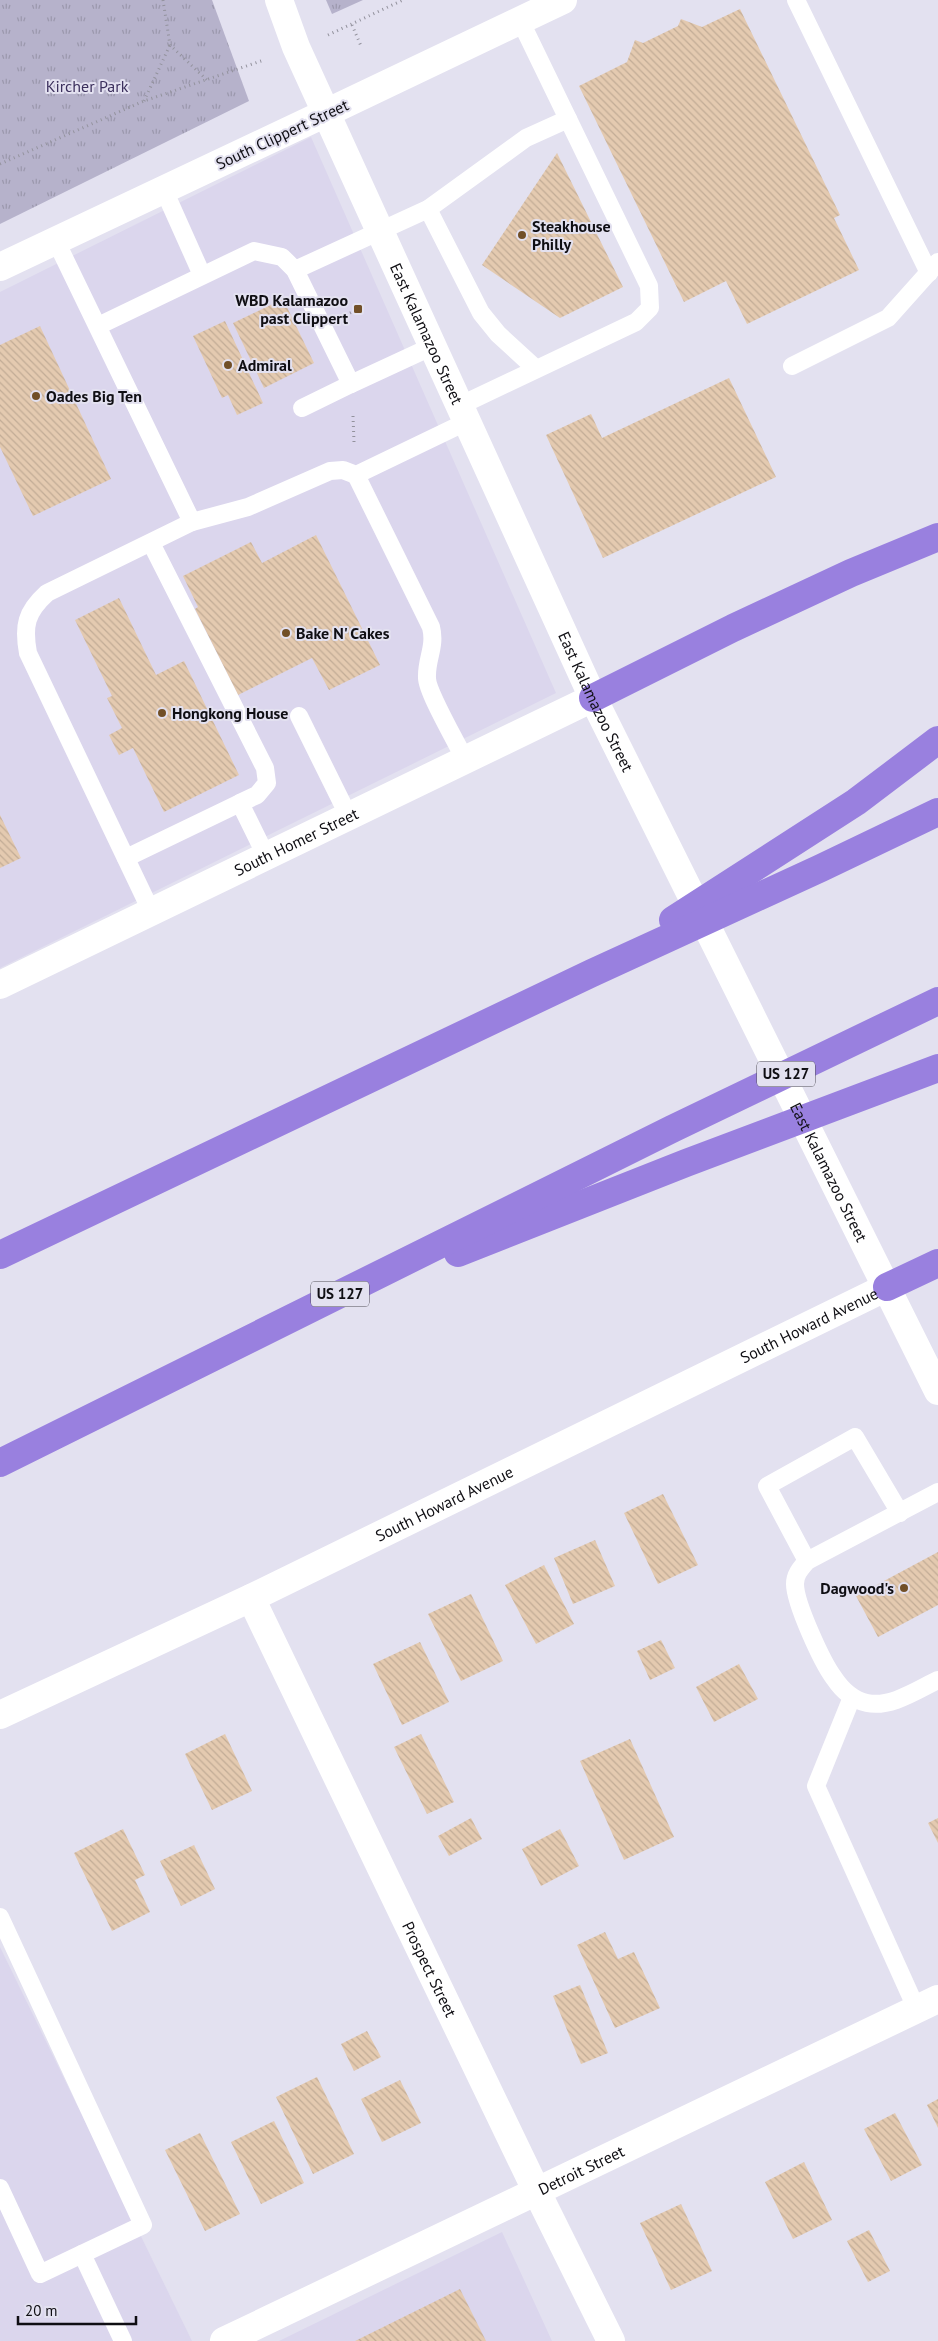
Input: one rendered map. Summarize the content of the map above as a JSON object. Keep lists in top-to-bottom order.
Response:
{
  "streets": {
    "highway": ["US 127"],
    "street": [
      "South Clippert Street",
      "East Kalamazoo Street",
      "South Homer Street",
      "South Howard Avenue",
      "Prospect Street",
      "Detroit Street"
    ]
  },
  "crossings": [
    ["South Clippert Street", "East Kalamazoo Street"],
    ["East Kalamazoo Street", "South Homer Street"],
    ["East Kalamazoo Street", "South Howard Avenue"],
    ["South Howard Avenue", "Prospect Street"],
    ["Prospect Street", "Detroit Street"]
  ],
  "parks": ["Kircher Park"],
  "places": {
    "other": [
      "Steakhouse Philly",
      "Admiral",
      "Oades Big Ten",
      "Bake N' Cakes",
      "Hongkong House",
      "Dagwood's"
    ],
    "transit": ["WBD Kalamazoo past Clippert"]
  },
  "scale_bar": "20 m"
}
